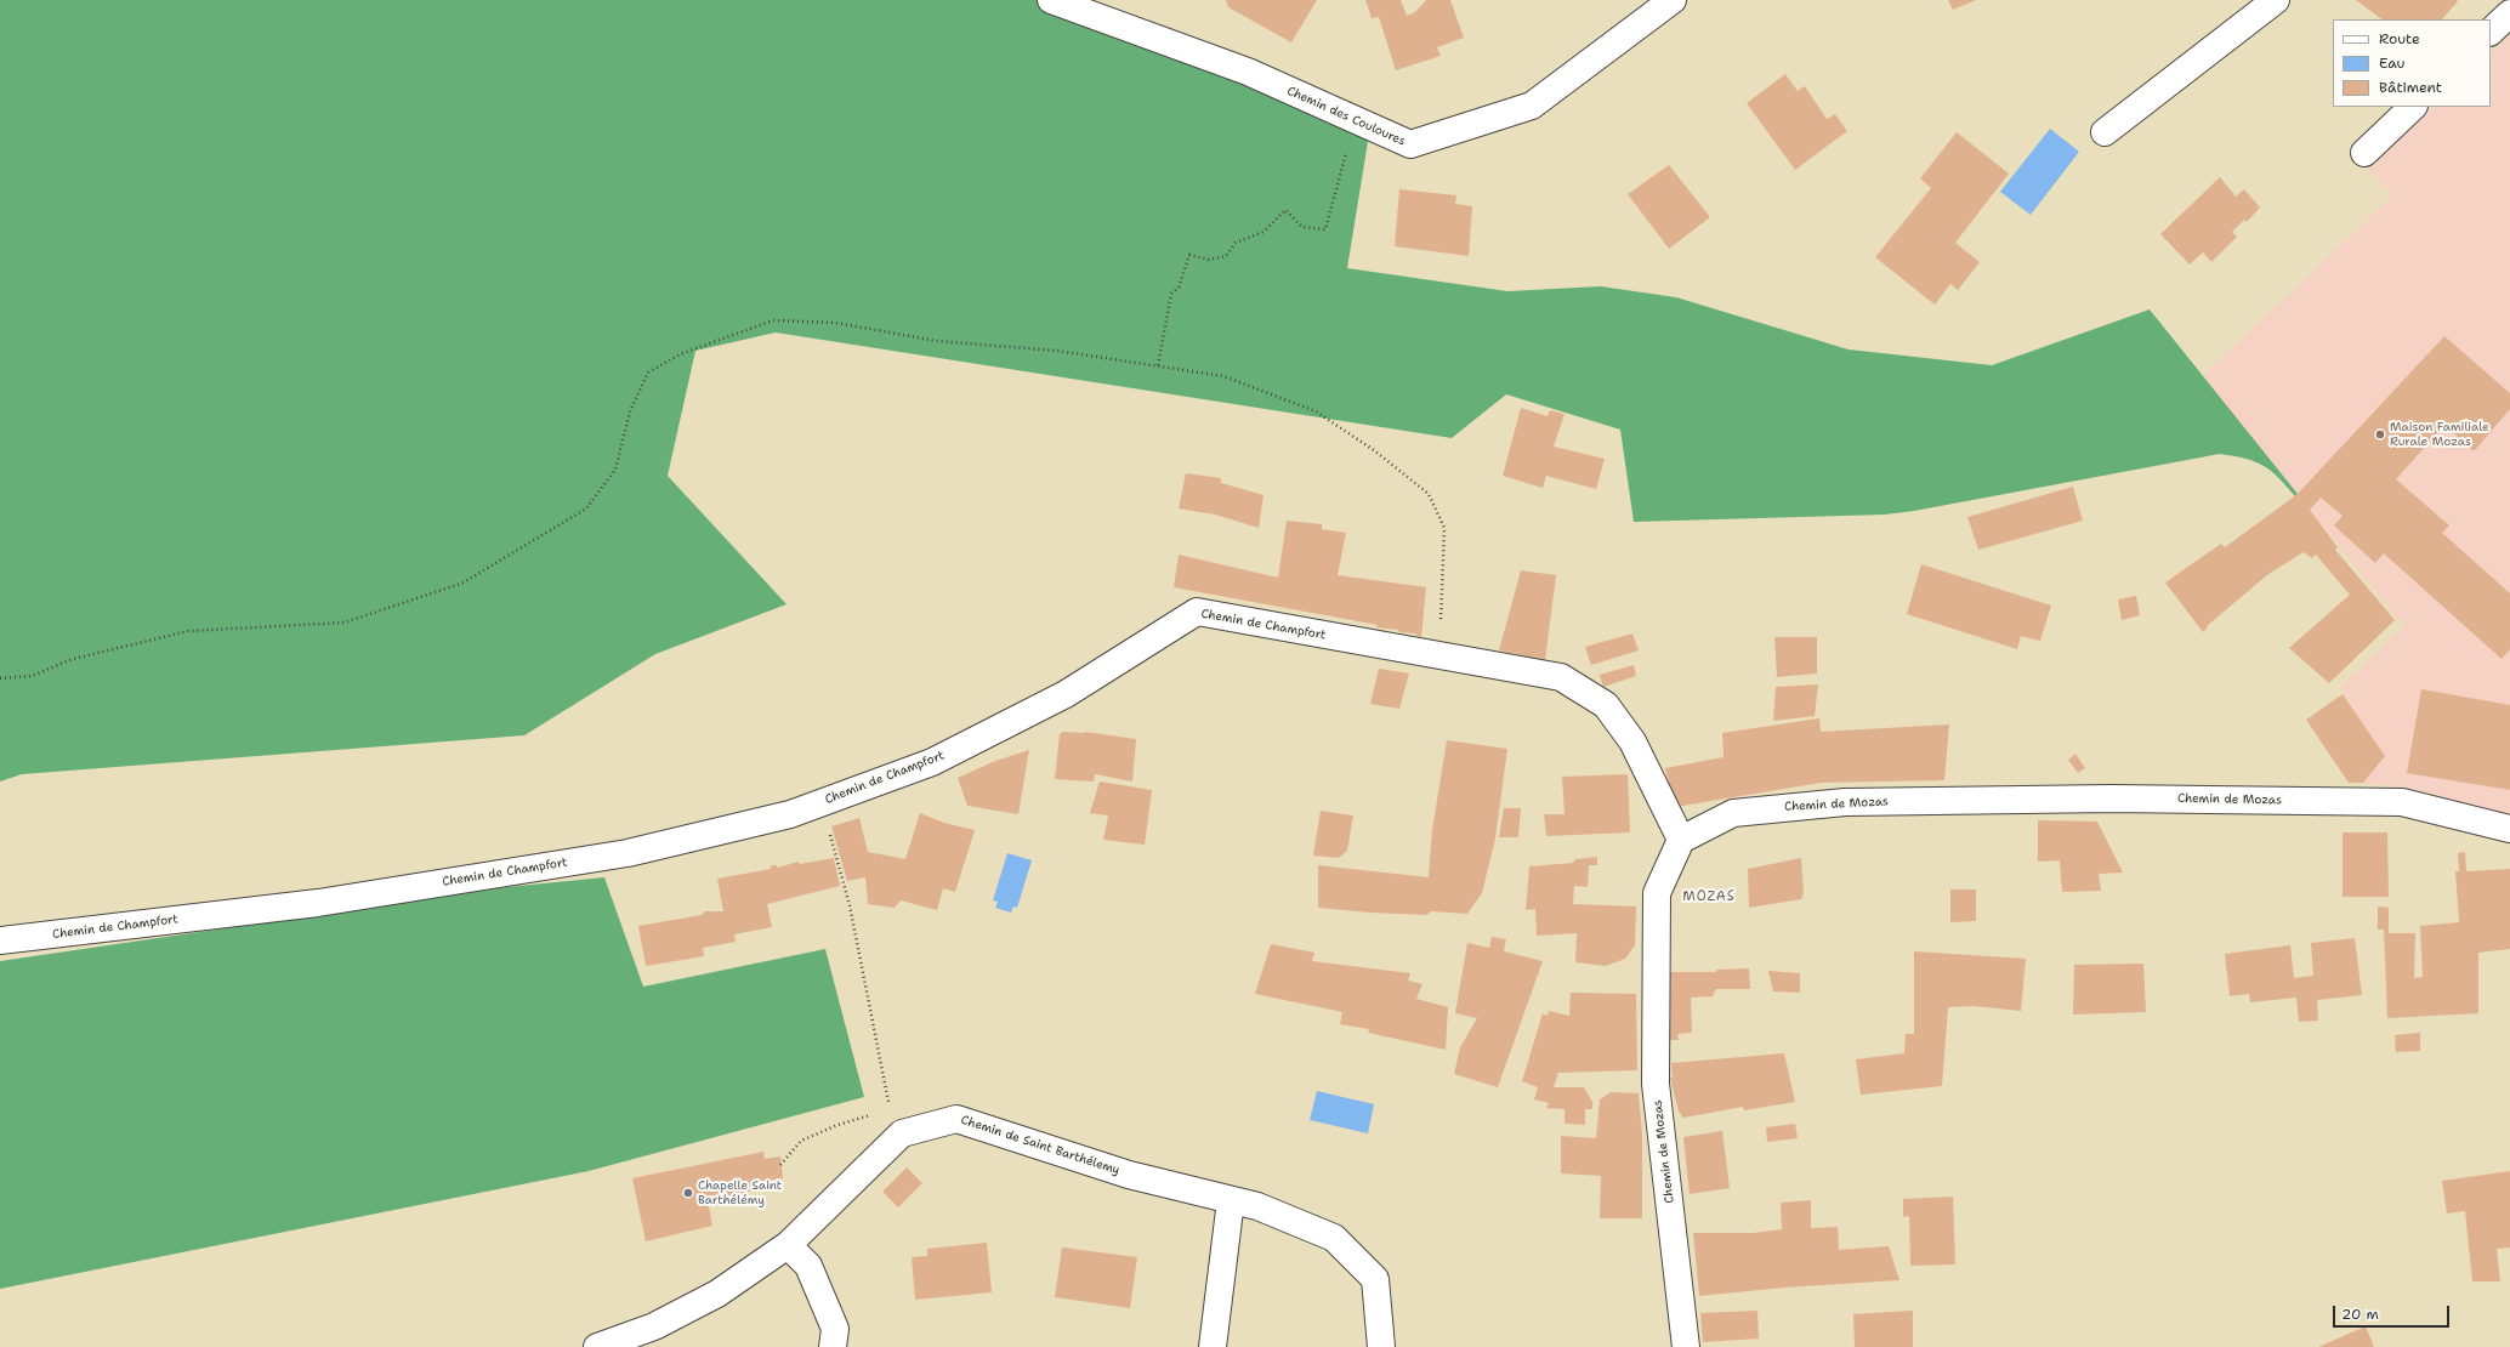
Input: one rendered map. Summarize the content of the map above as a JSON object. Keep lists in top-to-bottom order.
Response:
{
  "streets": {
    "street": [
      "Chemin des Couloures",
      "Chemin de Champfort",
      "Chemin de Mozas",
      "Chemin de Saint Barthélemy"
    ]
  },
  "crossings": [
    ["Chemin de Champfort", "Chemin de Mozas"]
  ],
  "districts": ["MOZAS"],
  "places": ["Maison Familiale Rurale Mozas", "Chapelle Saint Barthélémy"],
  "legend": ["Route", "Eau", "Bâtiment"],
  "scale_bar": "20 m"
}
